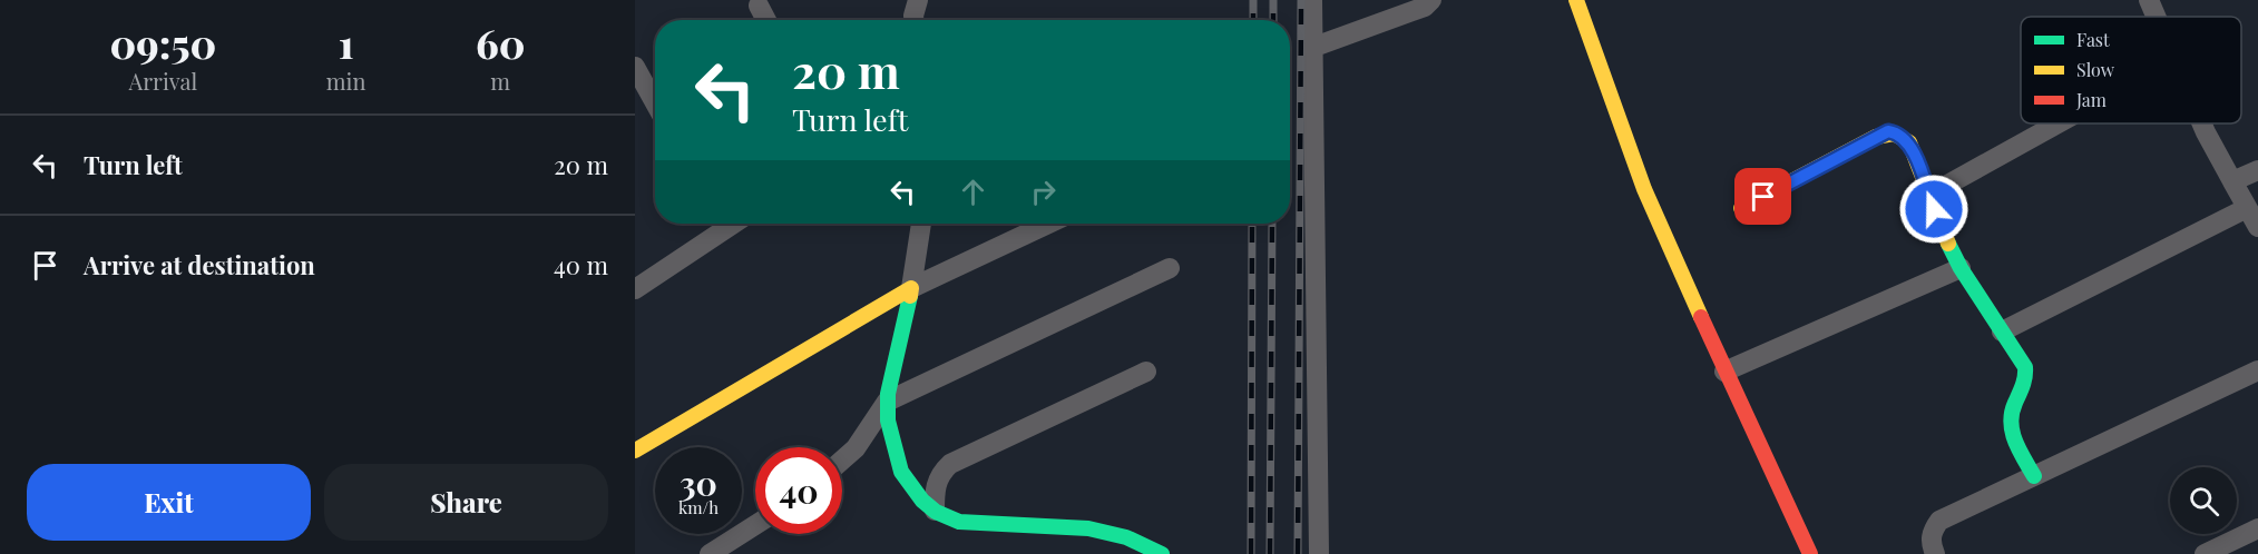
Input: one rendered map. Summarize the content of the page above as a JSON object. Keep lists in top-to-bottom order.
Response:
{
  "legend": ["Fast", "Slow", "Jam"],
  "page": {
    "eta": [
      "09:50",
      "Arrival",
      "1",
      "min",
      "60",
      "m"
    ],
    "turn": ["20 m", "Turn left"],
    "list": [
      {
        "name": "Turn left",
        "value": "20 m"
      },
      {
        "name": "Arrive at destination",
        "value": "40 m"
      }
    ],
    "speed": "30 km/h",
    "limit": "40",
    "buttons": ["Exit", "Share"]
  }
}
